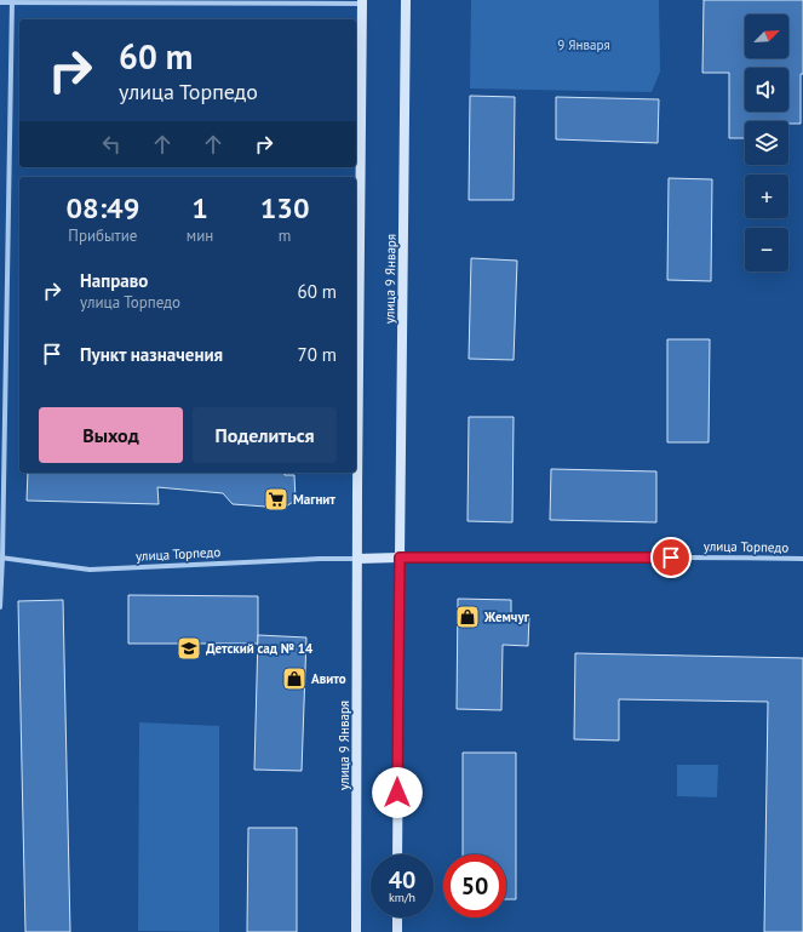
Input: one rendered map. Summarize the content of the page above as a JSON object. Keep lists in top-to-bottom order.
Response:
{
  "streets": {
    "main road": ["улица 9 Января"],
    "street": ["улица Торпедо"]
  },
  "crossings": [
    ["улица 9 Января", "улица Торпедо"]
  ],
  "parks": ["9 Января"],
  "places": {
    "supermarket": ["Магнит"],
    "shop": ["Жемчуг", "Авито"],
    "school or university": ["Детский сад № 14"]
  },
  "north": "top right",
  "page": {
    "map_buttons": ["+", "−"],
    "turn": ["60 m", "улица Торпедо"],
    "eta": [
      "08:49",
      "Прибытие",
      "1",
      "мин",
      "130",
      "m"
    ],
    "list": [
      {
        "name": "Направо",
        "note": "улица Торпедо",
        "value": "60 m"
      },
      {
        "name": "Пункт назначения",
        "value": "70 m"
      }
    ],
    "buttons": ["Выход", "Поделиться"],
    "speed": "40 km/h",
    "limit": "50"
  }
}
